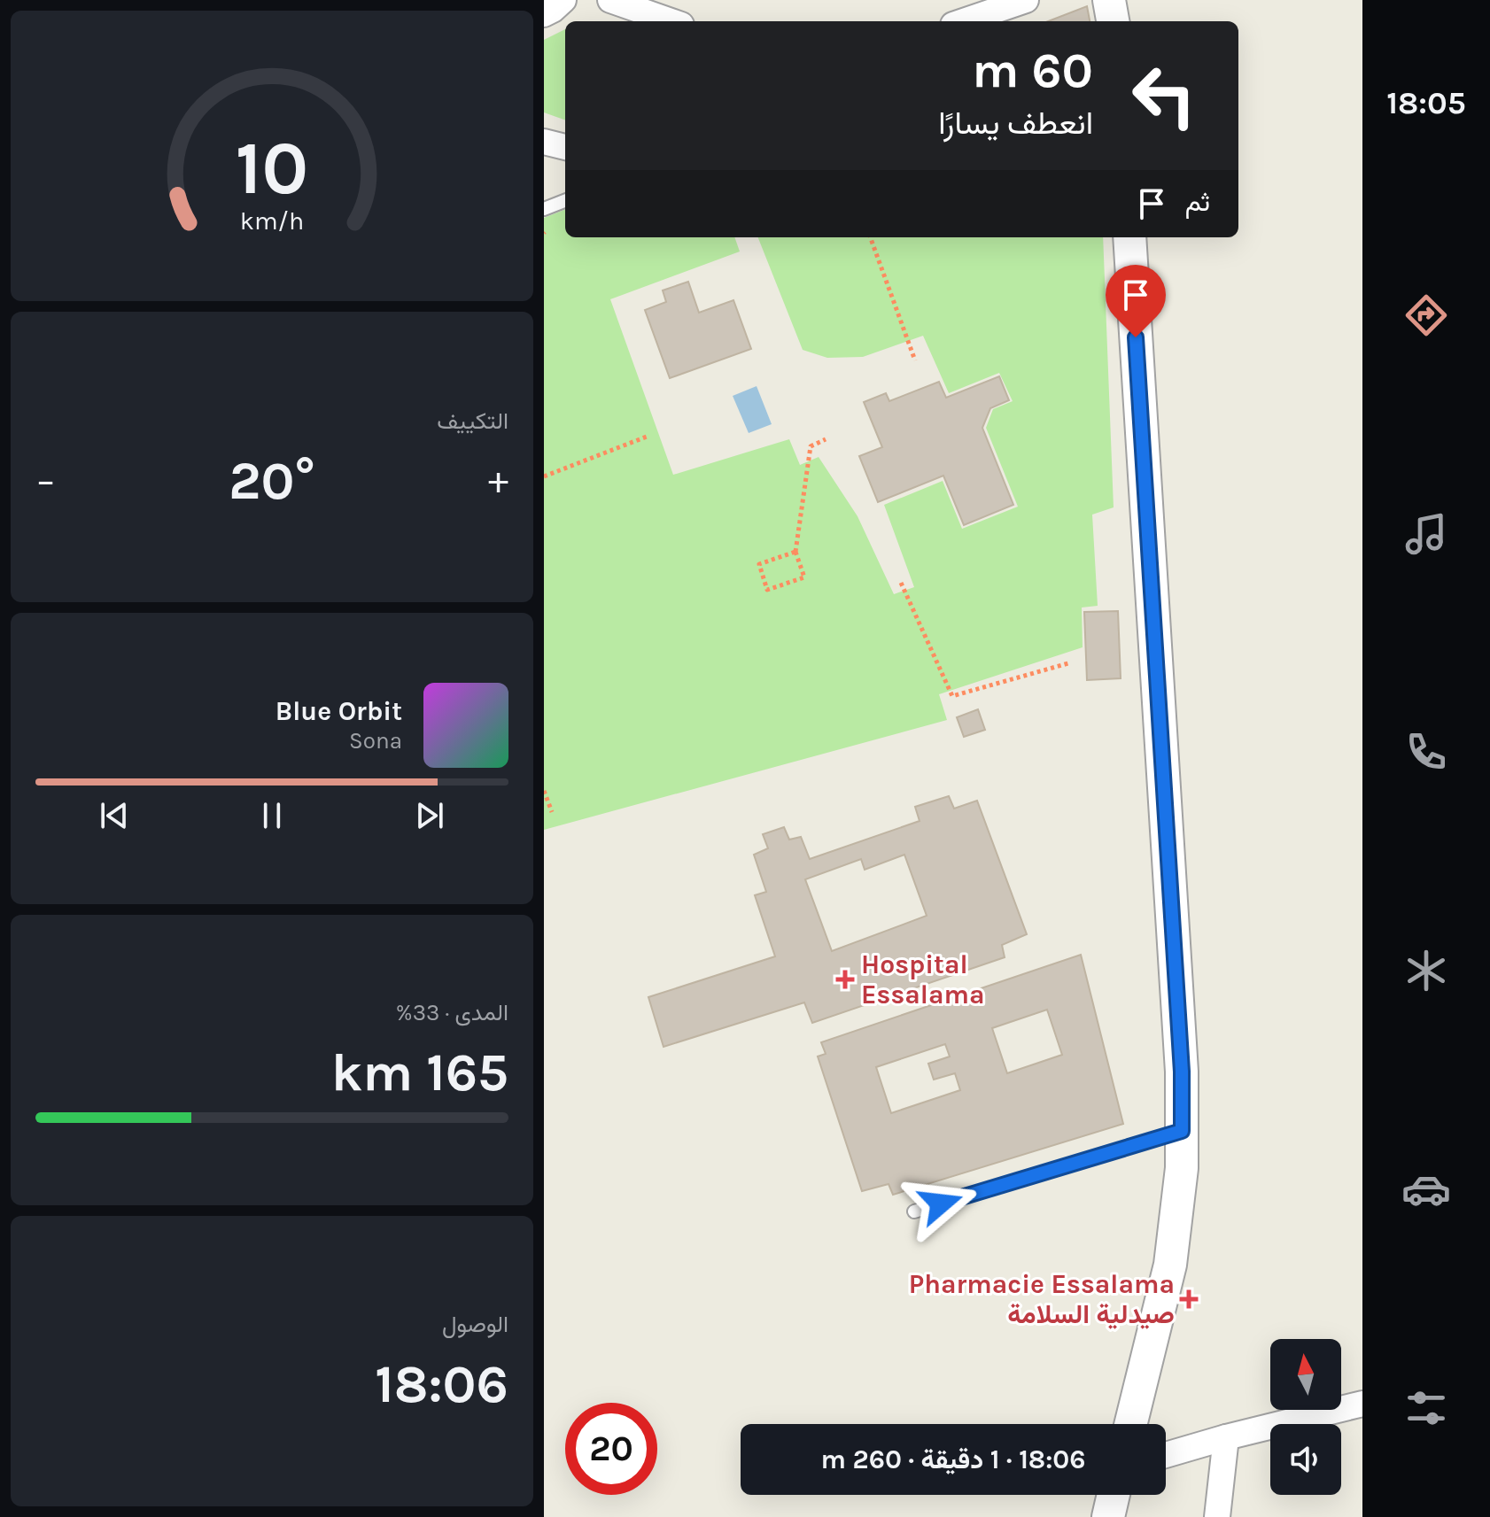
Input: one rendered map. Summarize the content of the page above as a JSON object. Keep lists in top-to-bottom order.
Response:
{
  "places": {
    "health": ["Hospital Essalama", "Pharmacie Essalama صيدلية السلامة"]
  },
  "north": "top",
  "page": {
    "tabs": "18:05",
    "turn": ["60 m", "انعطف يسارًا"],
    "then": "ثم",
    "tile": [
      "التكييف",
      ["المدى · 33%", "165 km"],
      ["الوصول", "18:06"]
    ],
    "heat": ["−", "20°", "+"],
    "song": ["Blue Orbit", "Sona"],
    "limit": "20",
    "trip": "18:06 · 1 دقيقة · 260 m",
    "gauge": ["10", "km/h"]
  }
}
